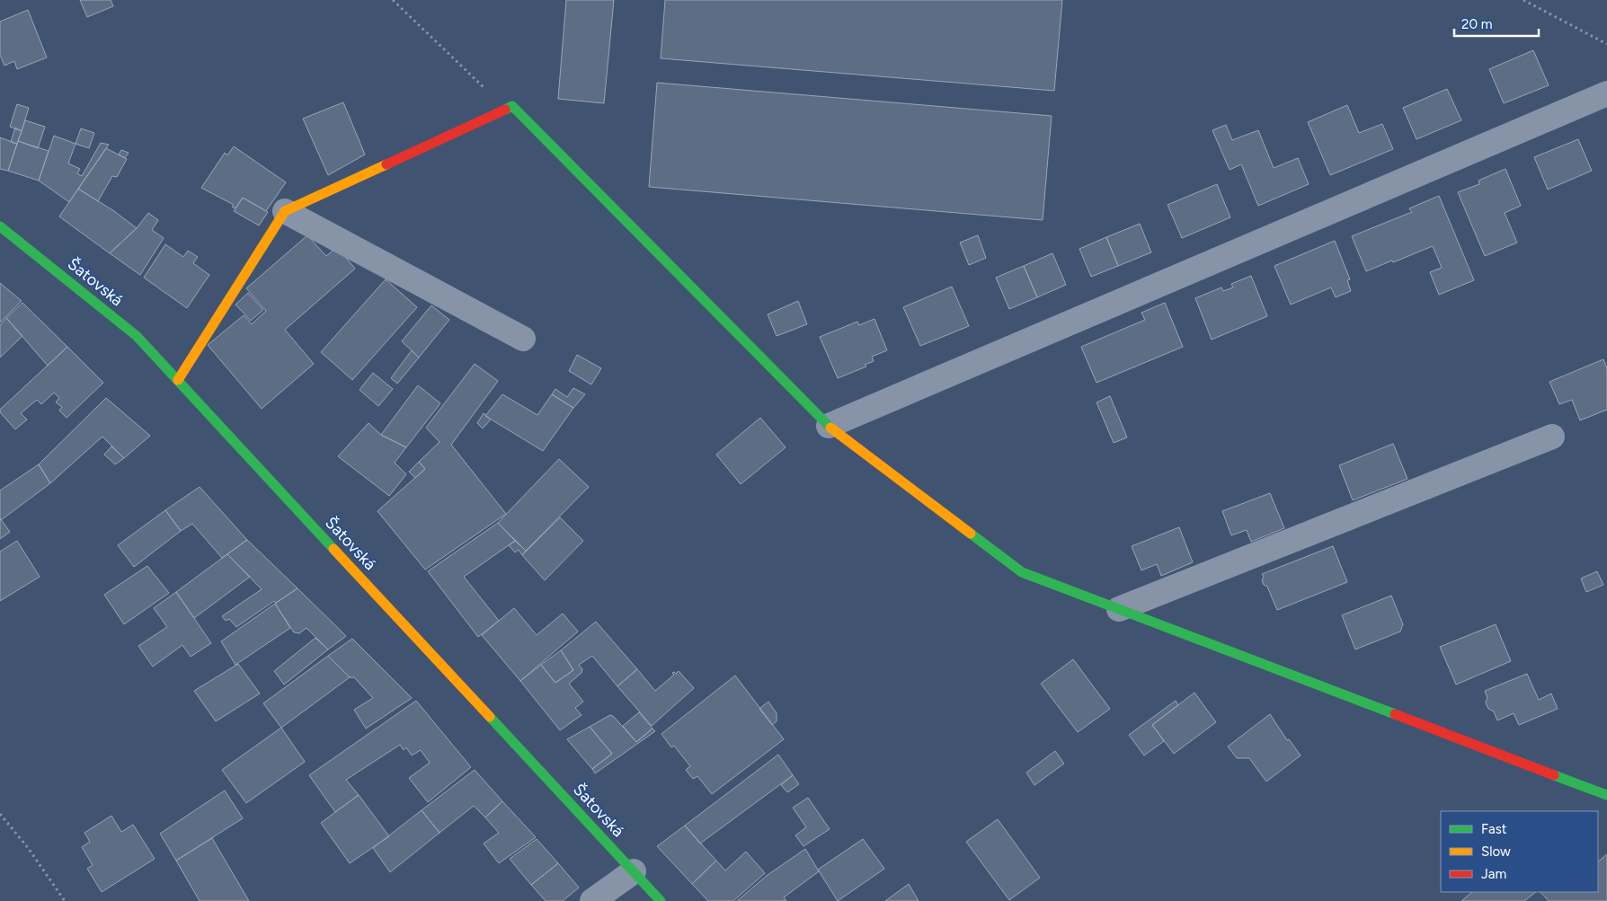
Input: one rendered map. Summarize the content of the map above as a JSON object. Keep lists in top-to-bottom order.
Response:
{
  "streets": {
    "street": ["Šatovská"]
  },
  "legend": ["Fast", "Slow", "Jam"],
  "scale_bar": "20 m"
}
